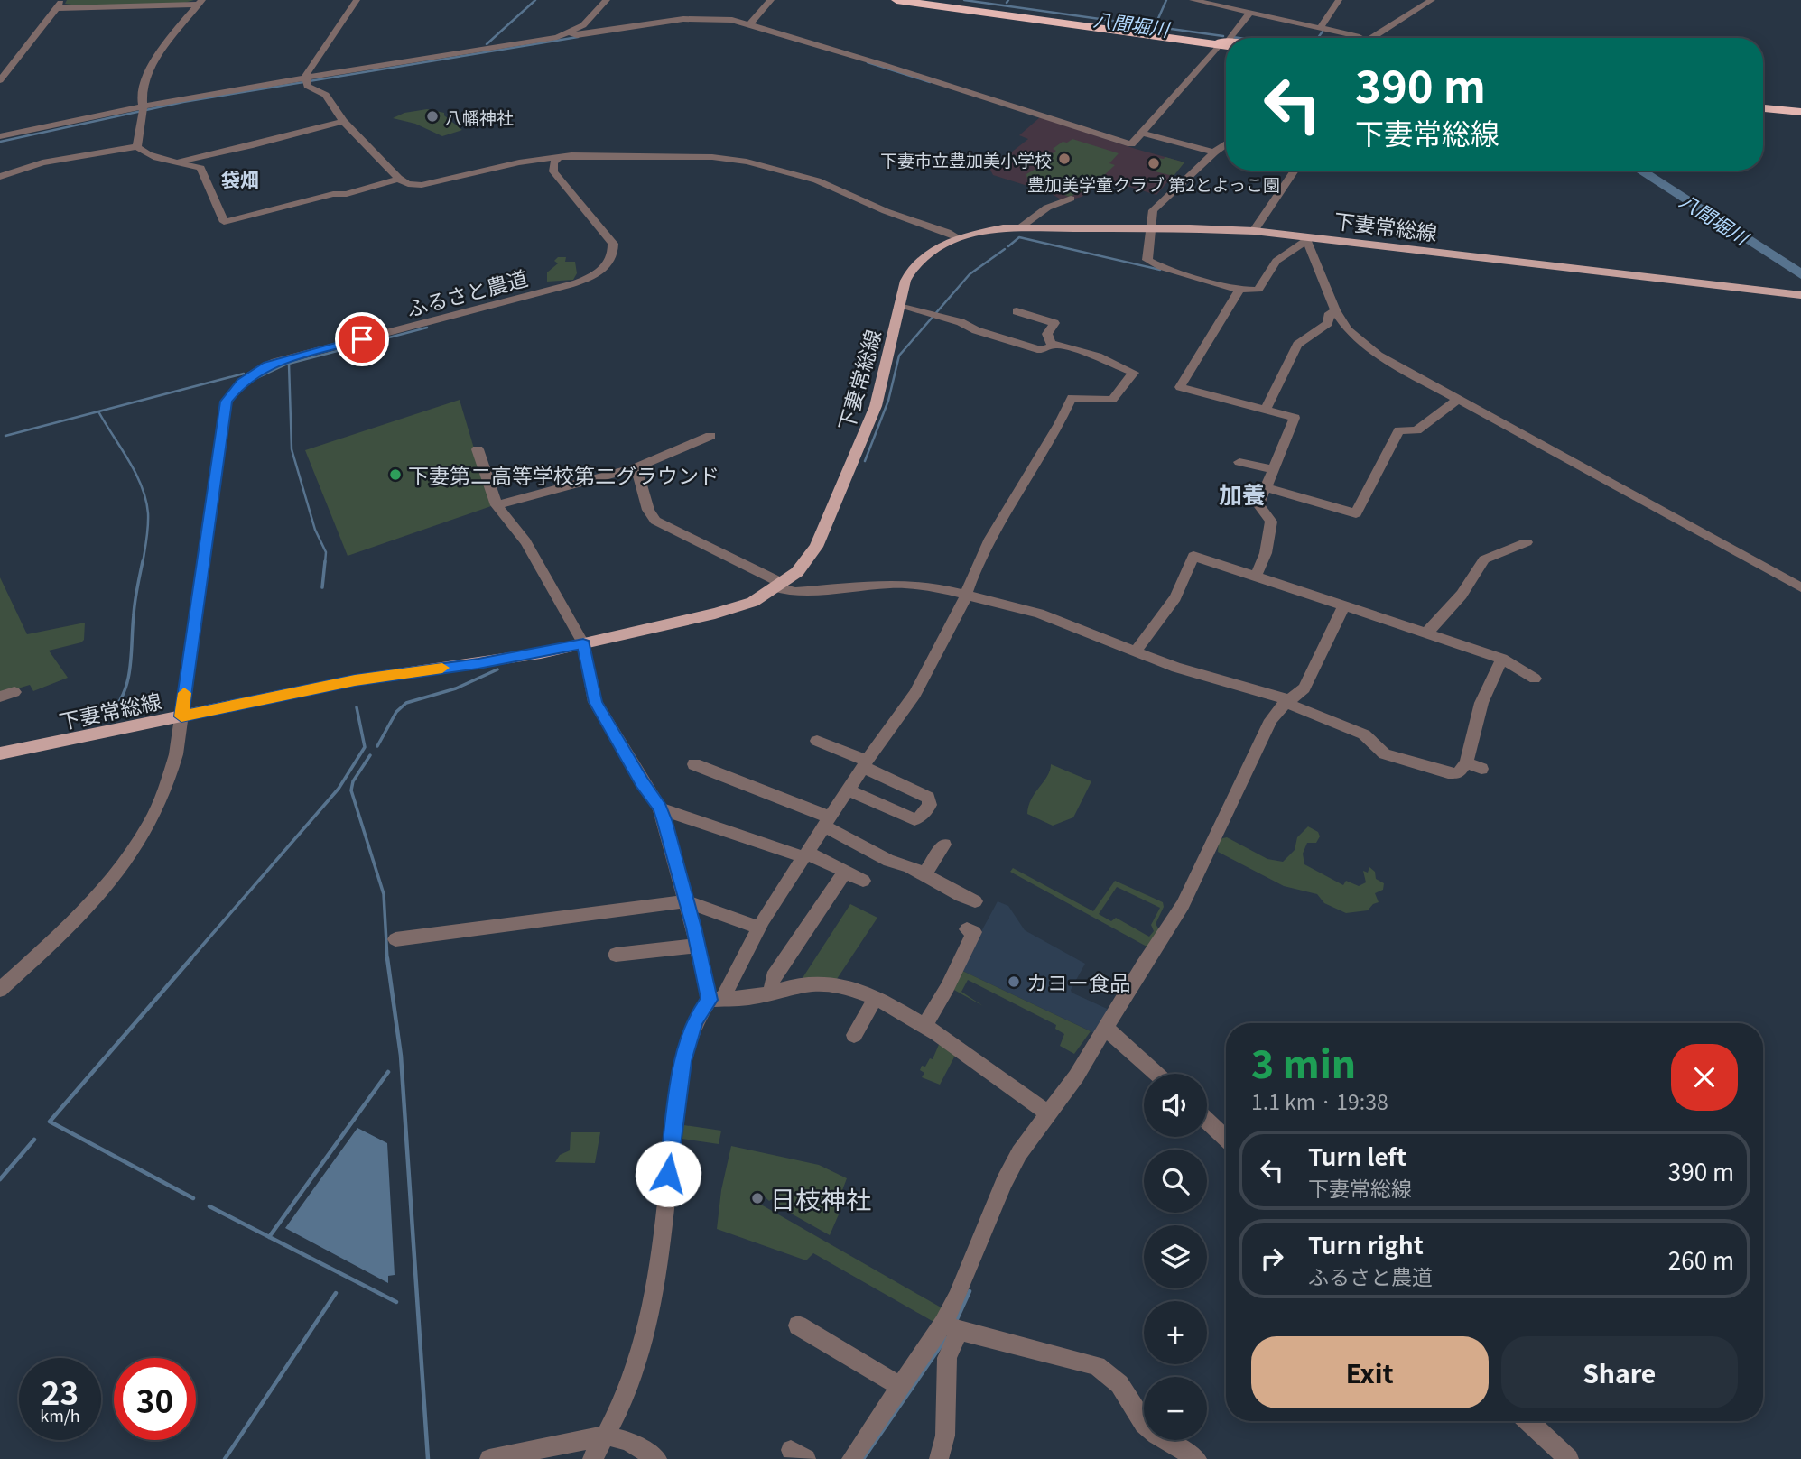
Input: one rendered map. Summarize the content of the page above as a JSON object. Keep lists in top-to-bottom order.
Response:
{
  "streets": {
    "main road": ["下妻常総線"],
    "street": ["ふるさと農道"]
  },
  "crossings": [
    ["下妻常総線", "ふるさと農道"]
  ],
  "districts": ["袋畑", "加養"],
  "water": ["八間堀川"],
  "places": [
    "八幡神社",
    "下妻市立豊加美小学校",
    "豊加美学童クラブ 第2とよっこ園",
    "下妻第二高等学校第二グラウンド",
    "カヨー食品",
    "日枝神社"
  ],
  "page": {
    "turn": ["390 m", "下妻常総線"],
    "heading": ["3 min", "1.1 km · 19:38"],
    "map_buttons": ["+", "−"],
    "list": [
      {
        "name": "Turn left",
        "note": "下妻常総線",
        "value": "390 m"
      },
      {
        "name": "Turn right",
        "note": "ふるさと農道",
        "value": "260 m"
      }
    ],
    "buttons": ["Exit", "Share"],
    "speed": "23 km/h",
    "limit": "30"
  }
}
